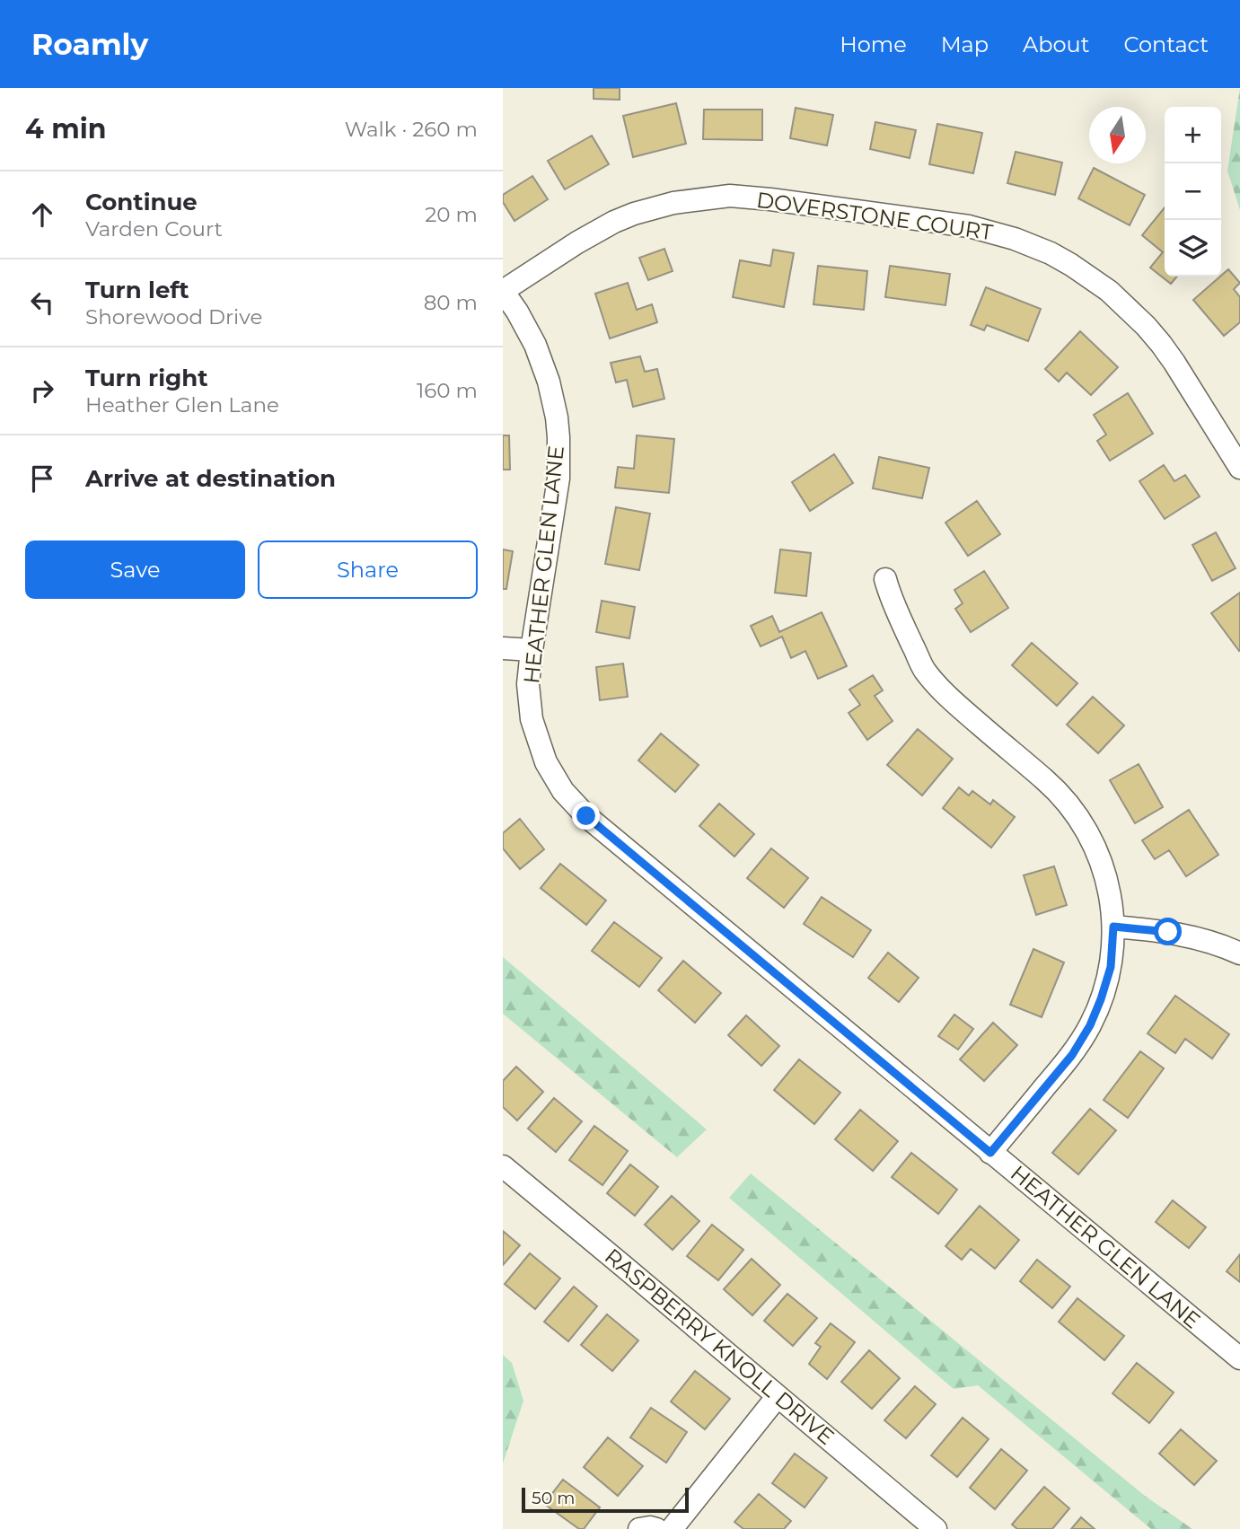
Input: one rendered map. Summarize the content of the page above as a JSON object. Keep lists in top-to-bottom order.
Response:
{
  "streets": {
    "street": ["DOVERSTONE COURT", "HEATHER GLEN LANE", "RASPBERRY KNOLL DRIVE"]
  },
  "crossings": [
    ["DOVERSTONE COURT", "HEATHER GLEN LANE"]
  ],
  "scale_bar": "50 m",
  "north": "bottom",
  "page": {
    "header": "Roamly",
    "nav": [
      "Home",
      "Map",
      "About",
      "Contact"
    ],
    "heading": ["4 min", "Walk · 260 m"],
    "map_buttons": ["+", "−"],
    "list": [
      ["Continue", "Varden Court", "20 m"],
      ["Turn left", "Shorewood Drive", "80 m"],
      ["Turn right", "Heather Glen Lane", "160 m"],
      "Arrive at destination"
    ],
    "buttons": ["Save", "Share"],
    "scale": "50 m"
  }
}
